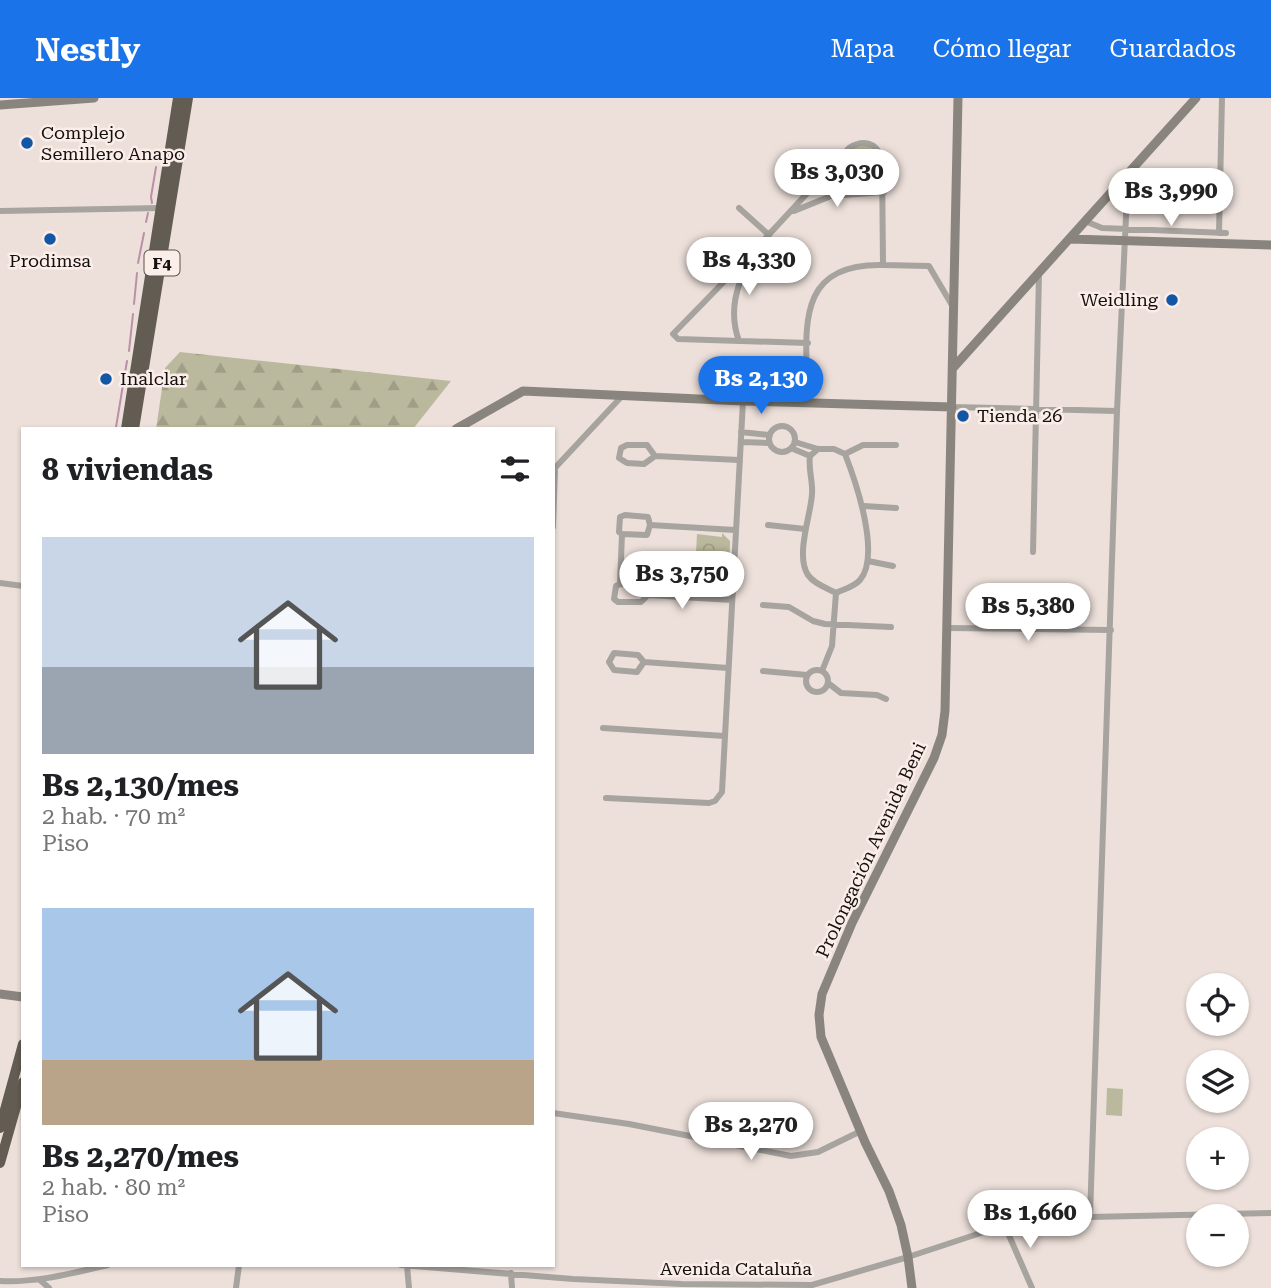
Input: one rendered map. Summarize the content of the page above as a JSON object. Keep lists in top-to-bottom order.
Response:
{
  "streets": {
    "highway": ["F4"],
    "street": ["Prolongación Avenida Beni", "Avenida Cataluña"]
  },
  "crossings": [
    ["Prolongación Avenida Beni", "Avenida Cataluña"]
  ],
  "places": [
    "Complejo Semillero Anapo",
    "Prodimsa",
    "Weidling",
    "Inalclar",
    "Tienda 26"
  ],
  "page": {
    "header": "Nestly",
    "nav": ["Mapa", "Cómo llegar", "Guardados"],
    "price": [
      "Bs 3,030",
      "Bs 3,990",
      "Bs 4,330",
      "Bs 2,130",
      "Bs 3,750",
      "Bs 5,380",
      "Bs 2,270",
      "Bs 1,660"
    ],
    "heading": "8 viviendas",
    "list": [
      {
        "name": "Bs 2,130/mes",
        "note": "2 hab. · 70 m² · Piso"
      },
      {
        "name": "Bs 2,270/mes",
        "note": "2 hab. · 80 m² · Piso"
      }
    ],
    "map_buttons": ["+", "−"]
  }
}
